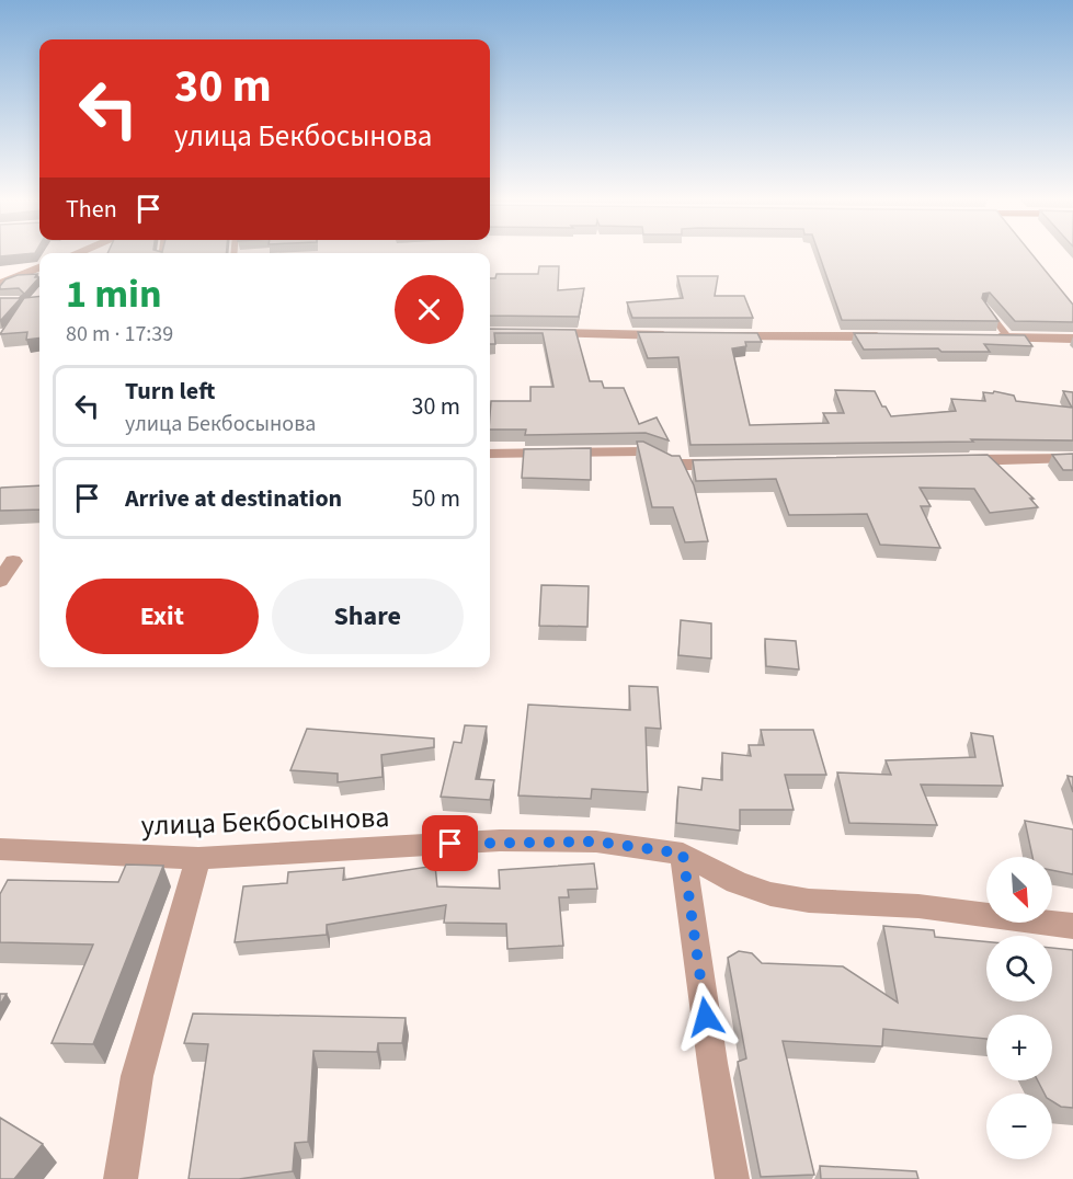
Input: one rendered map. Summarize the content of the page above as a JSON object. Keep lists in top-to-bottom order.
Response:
{
  "streets": {
    "street": ["улица Бекбосынова"]
  },
  "north": "bottom right",
  "page": {
    "turn": ["30 m", "улица Бекбосынова"],
    "then": "Then",
    "heading": ["1 min", "80 m · 17:39"],
    "list": [
      {
        "name": "Turn left",
        "note": "улица Бекбосынова",
        "value": "30 m"
      },
      {
        "name": "Arrive at destination",
        "value": "50 m"
      }
    ],
    "buttons": ["Exit", "Share"],
    "map_buttons": ["+", "−"]
  }
}
